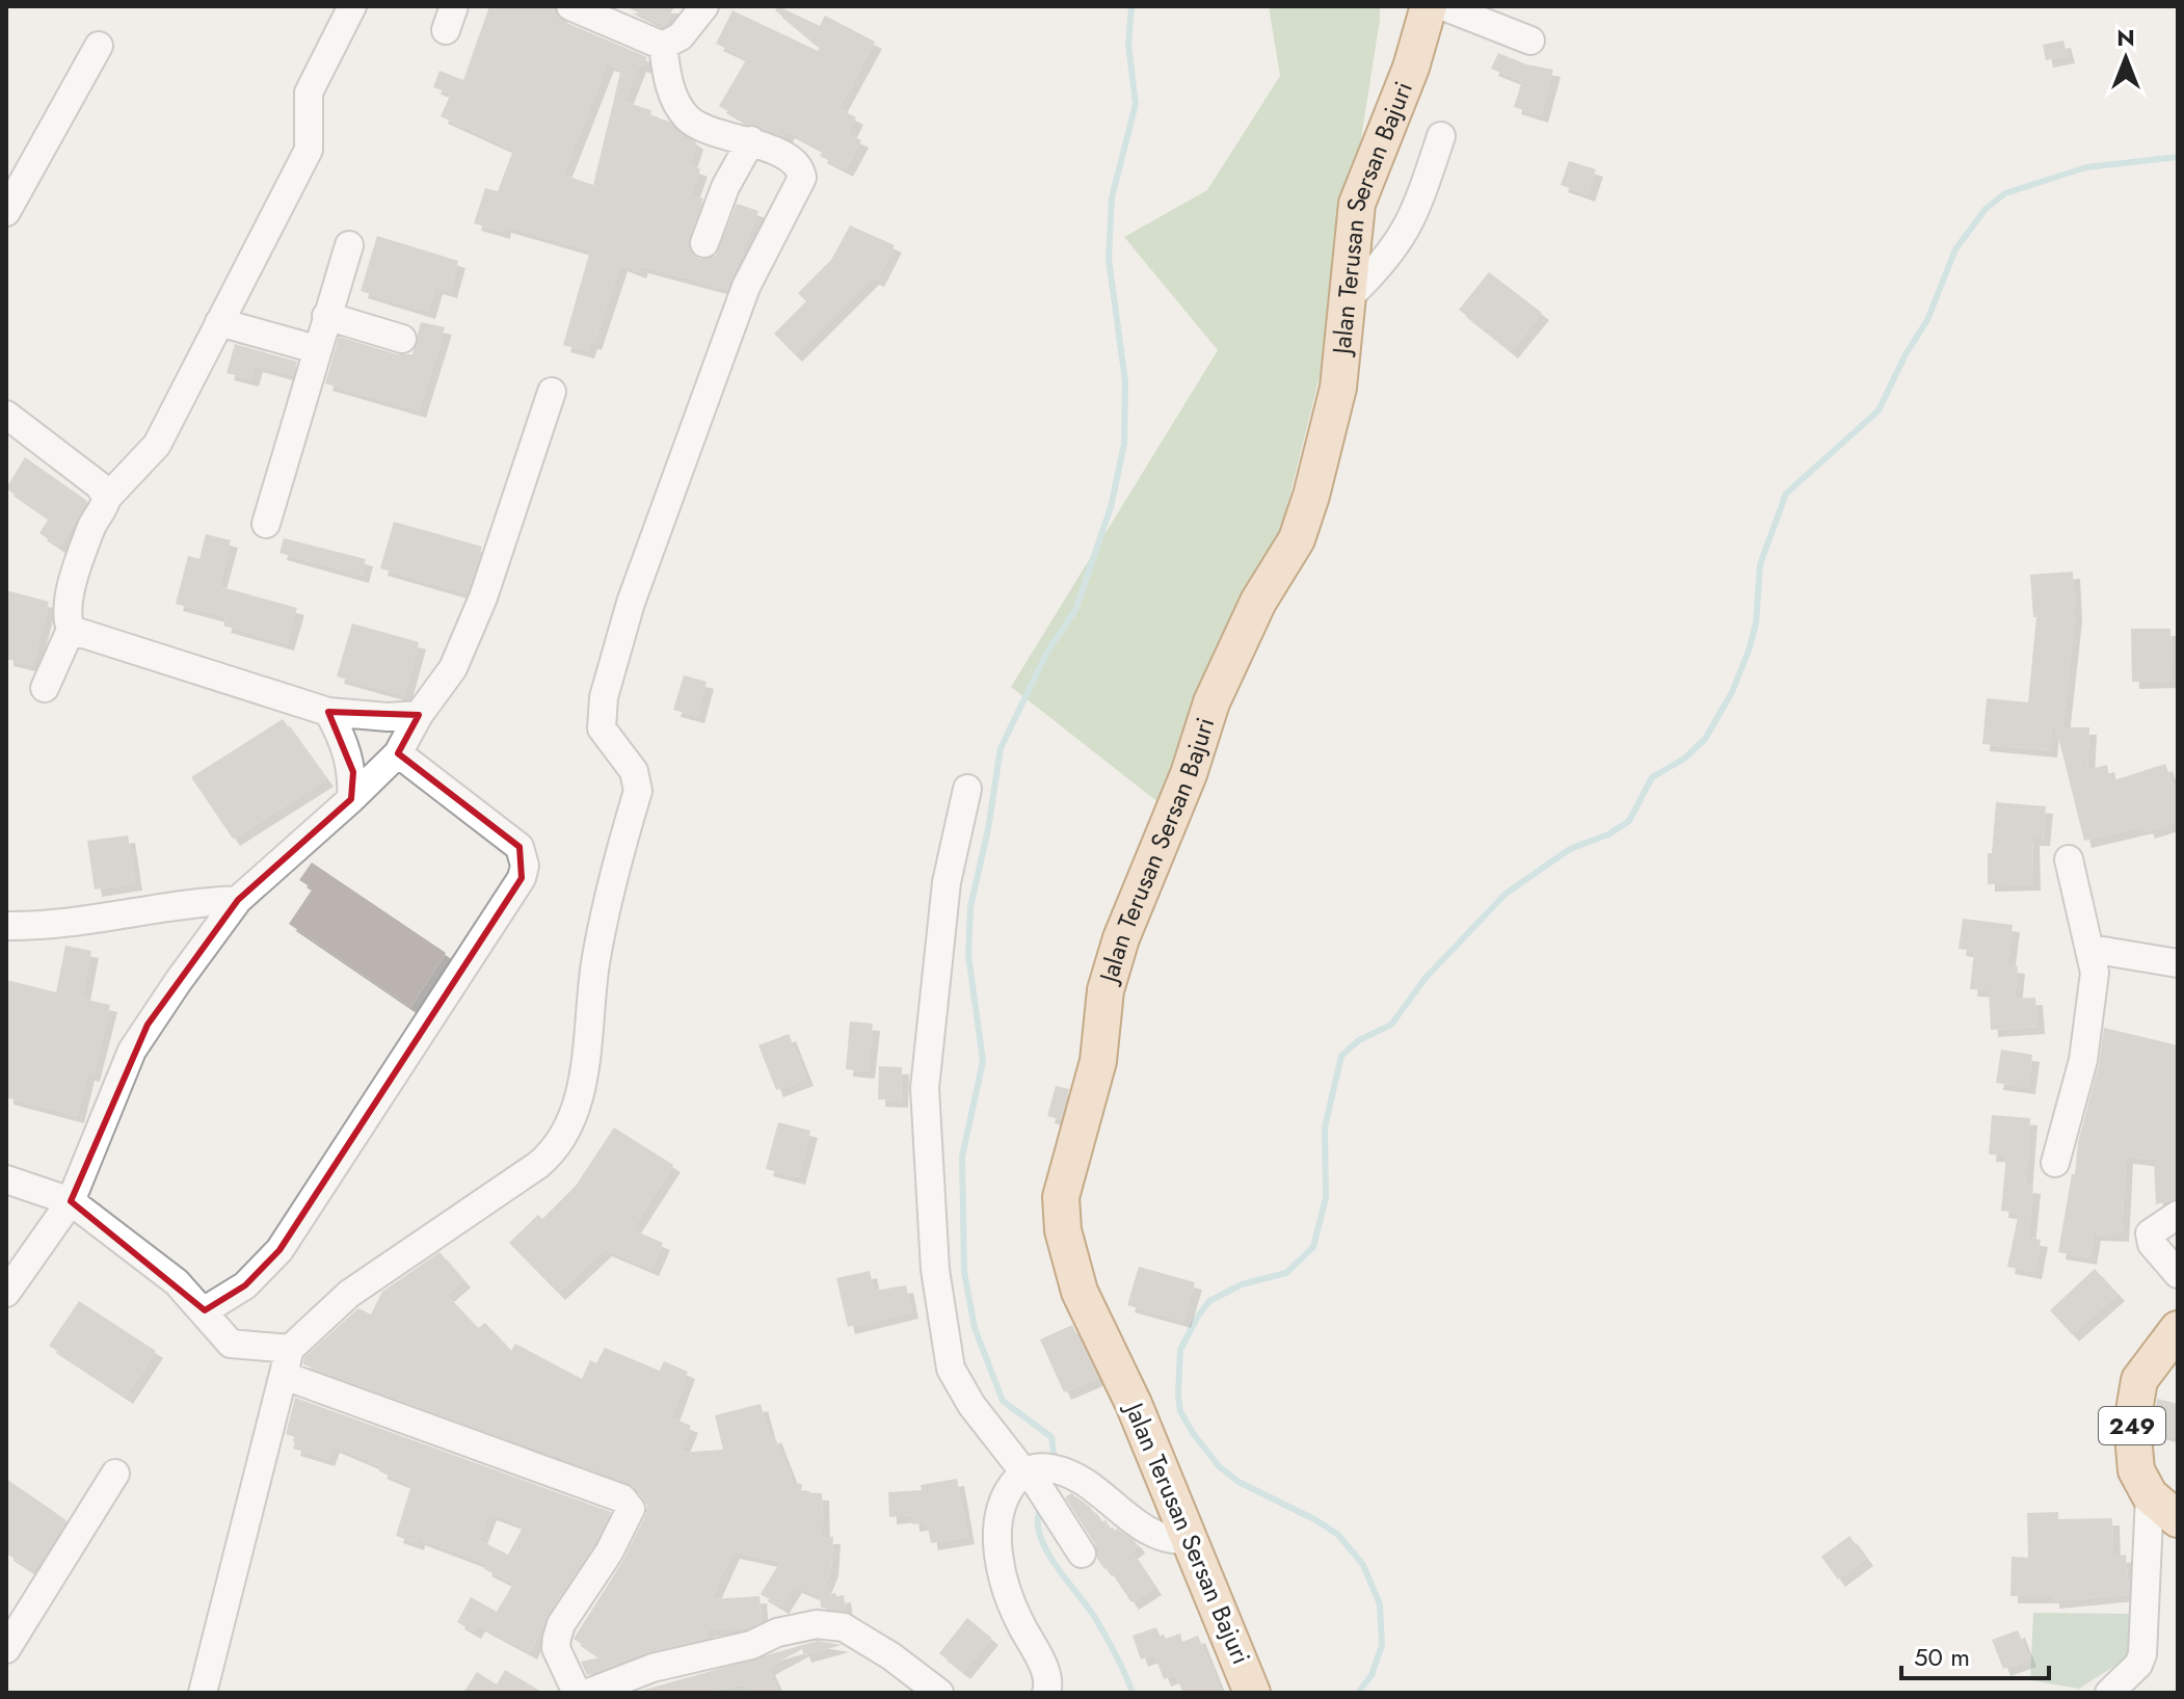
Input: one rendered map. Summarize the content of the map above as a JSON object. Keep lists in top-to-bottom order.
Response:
{
  "streets": {
    "main road": ["Jalan Terusan Sersan Bajuri", "249"]
  },
  "scale_bar": "50 m",
  "north": "top"
}
